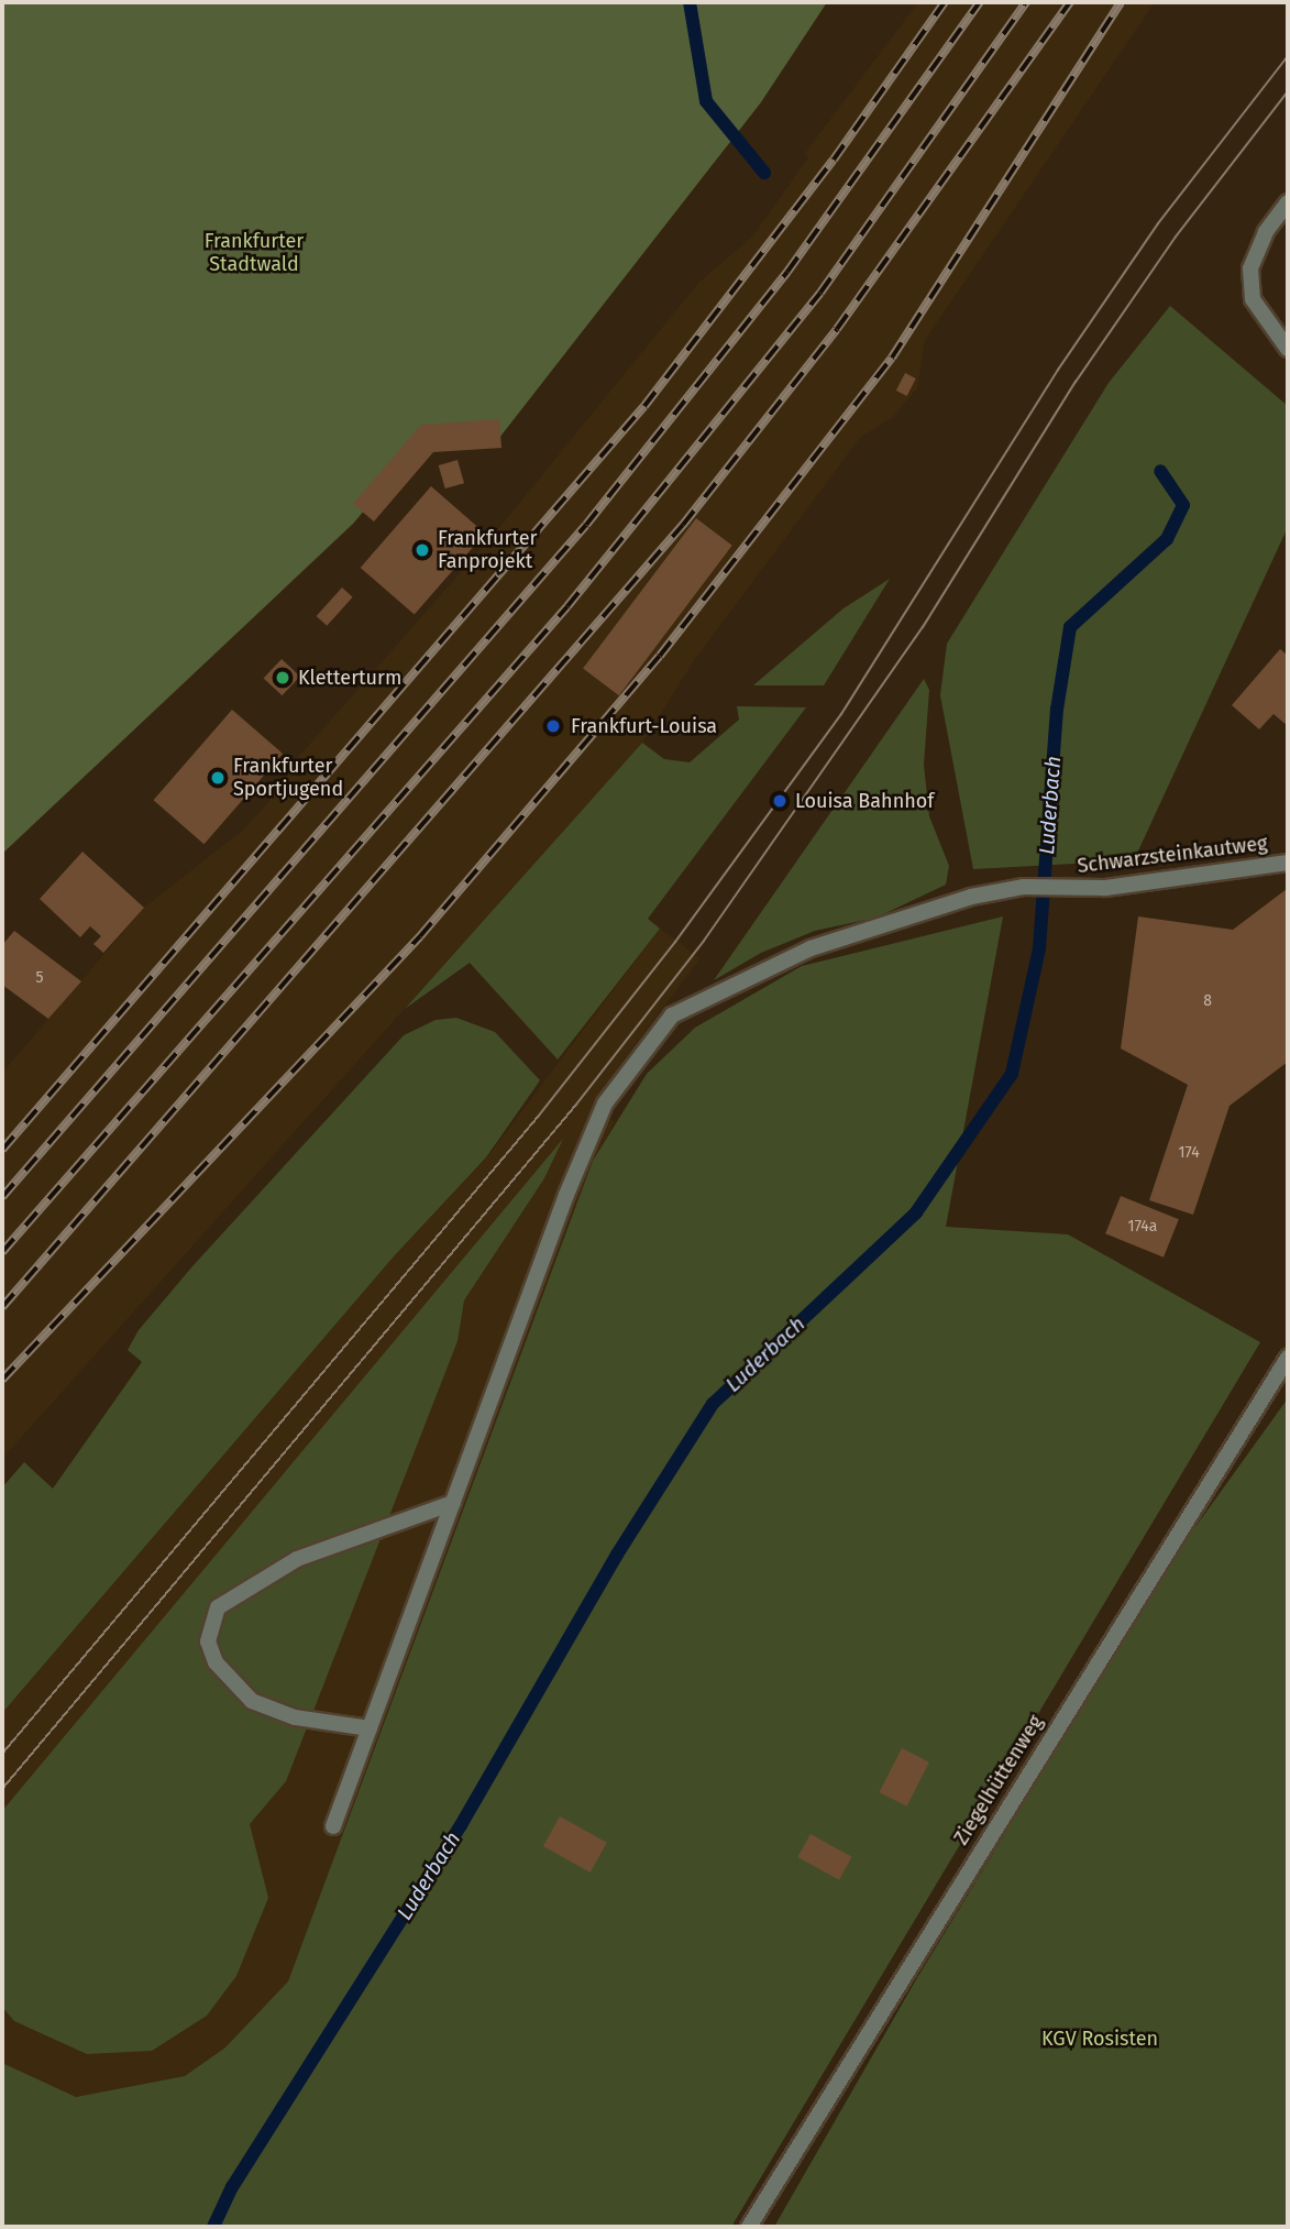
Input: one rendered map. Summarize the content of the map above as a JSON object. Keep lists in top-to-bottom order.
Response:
{
  "streets": {
    "street": ["Schwarzsteinkautweg", "Ziegelhüttenweg"]
  },
  "water": ["Luderbach"],
  "parks": ["Frankfurter Stadtwald", "KGV Rosisten"],
  "places": [
    "Frankfurter Fanprojekt",
    "Kletterturm",
    "Frankfurt-Louisa",
    "Frankfurter Sportjugend",
    "Louisa Bahnhof"
  ],
  "house_numbers": [
    "5",
    "8",
    "174",
    "174a"
  ]
}
